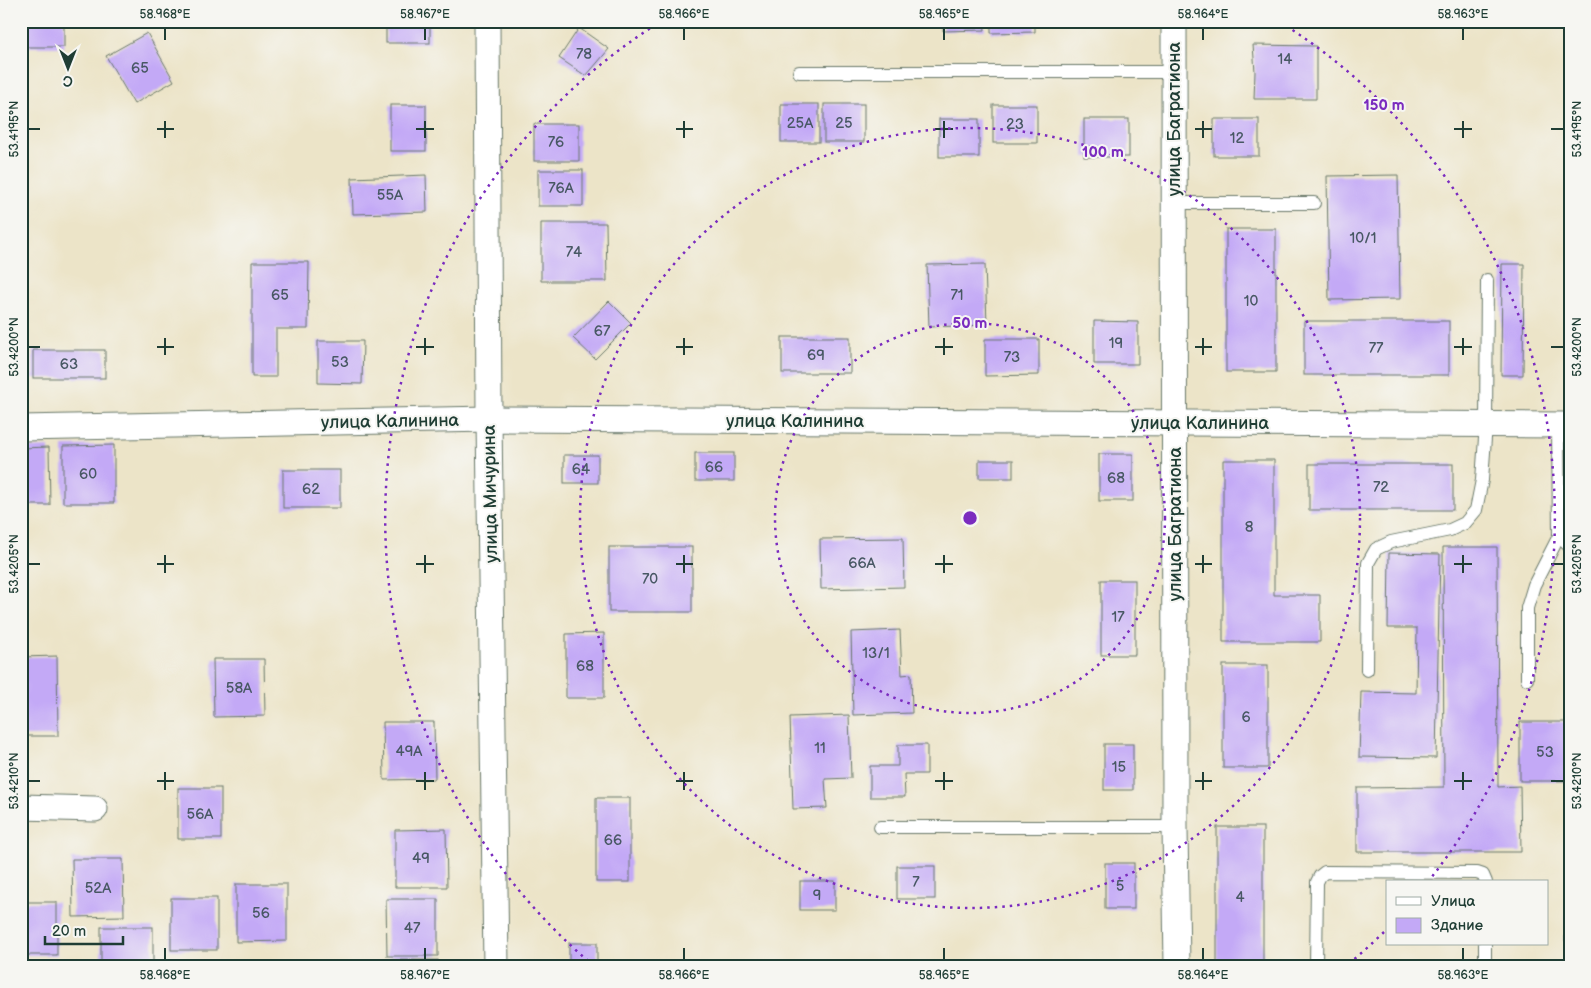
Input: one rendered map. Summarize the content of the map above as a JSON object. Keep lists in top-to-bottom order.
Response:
{
  "streets": {
    "street": ["улица Багратиона", "улица Калинина", "улица Мичурина"]
  },
  "crossings": [
    ["улица Багратиона", "улица Калинина"],
    ["улица Калинина", "улица Мичурина"]
  ],
  "house_numbers": [
    "78",
    "14",
    "65",
    "25А",
    "25",
    "23",
    "12",
    "76",
    "76А",
    "55А",
    "10/1",
    "74",
    "65",
    "71",
    "10",
    "67",
    "19",
    "77",
    "69",
    "73",
    "53",
    "63",
    "66",
    "64",
    "60",
    "68",
    "72",
    "62",
    "8",
    "66А",
    "70",
    "17",
    "13/1",
    "68",
    "58А",
    "6",
    "11",
    "49А",
    "53",
    "15",
    "56А",
    "66",
    "49",
    "7",
    "5",
    "52А",
    "9",
    "4",
    "56",
    "47"
  ],
  "legend": ["Улица", "Здание"],
  "scale_bar": "20 m",
  "north": "bottom",
  "coordinates": [
    "58.968°E",
    "58.967°E",
    "58.966°E",
    "58.965°E",
    "58.964°E",
    "58.963°E",
    "53.4195°N",
    "53.4200°N",
    "53.4205°N",
    "53.4210°N"
  ],
  "rings": ["150 m", "100 m", "50 m"]
}
